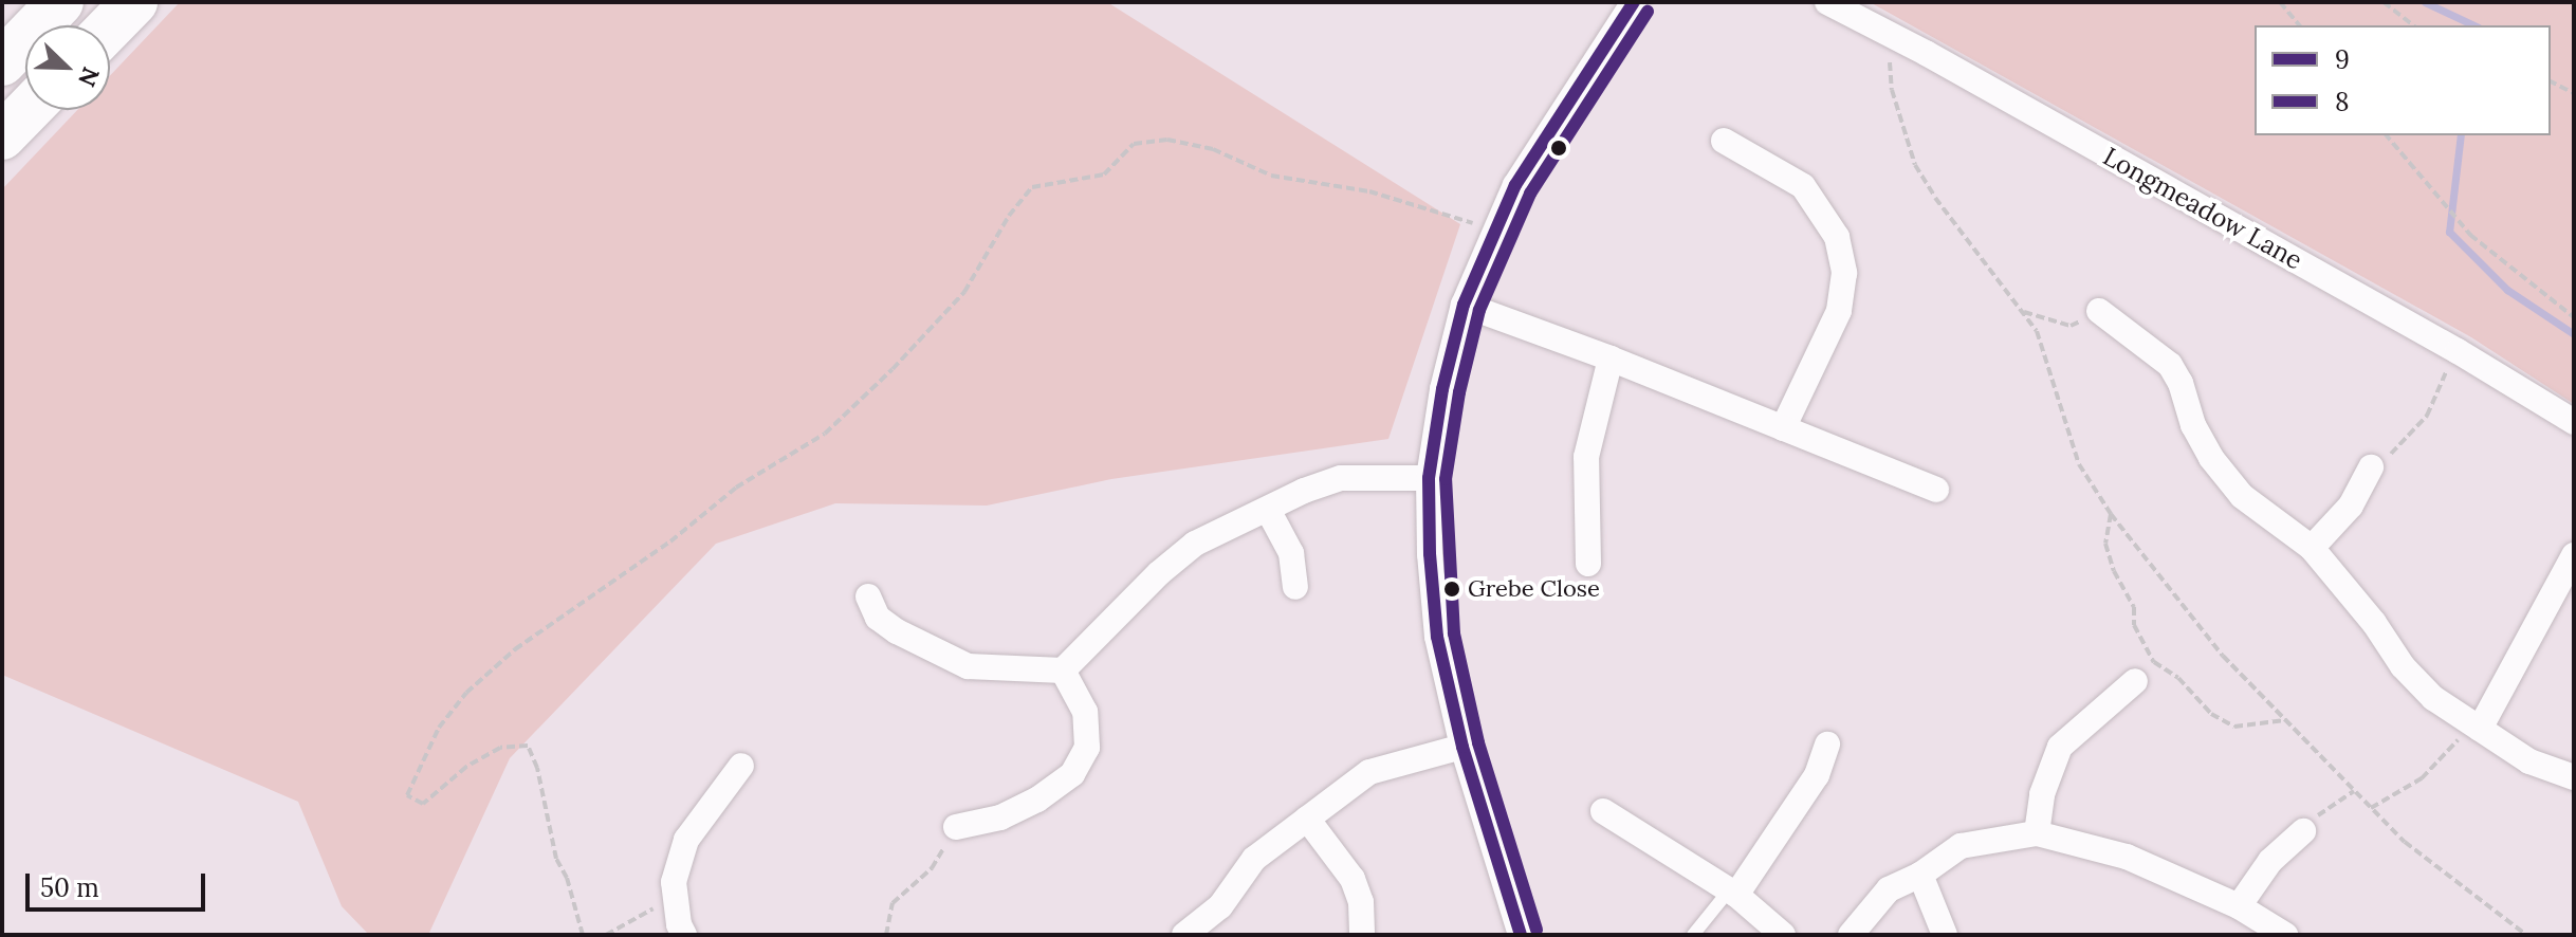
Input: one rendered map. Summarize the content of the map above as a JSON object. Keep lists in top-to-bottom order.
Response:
{
  "streets": {
    "street": ["Longmeadow Lane"]
  },
  "places": ["Grebe Close"],
  "lines": ["transit line 9", "transit line 8"],
  "legend": ["9", "8"],
  "scale_bar": "50 m",
  "north": "bottom right"
}
